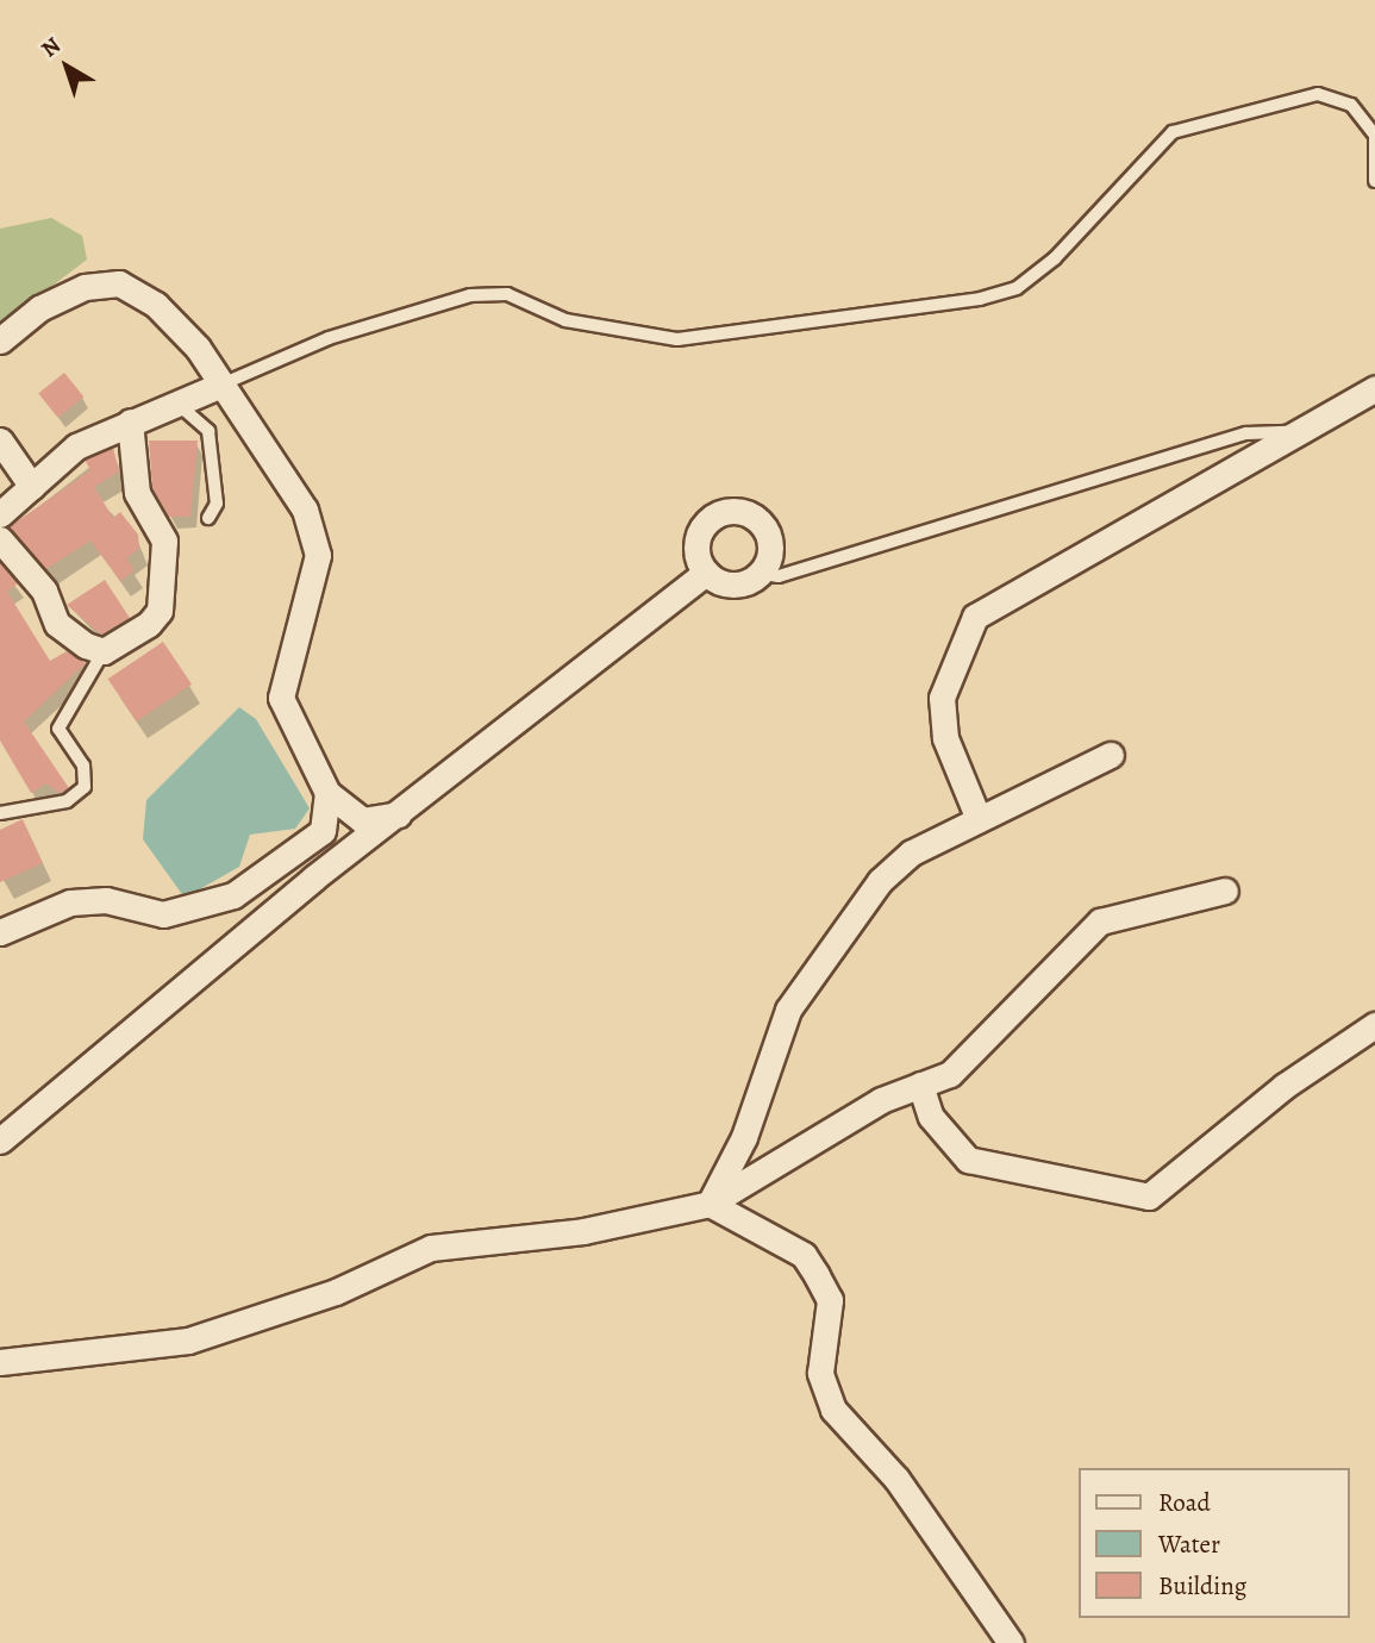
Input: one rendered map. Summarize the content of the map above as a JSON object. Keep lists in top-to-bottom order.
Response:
{
  "legend": ["Road", "Water", "Building"],
  "north": "top left"
}
